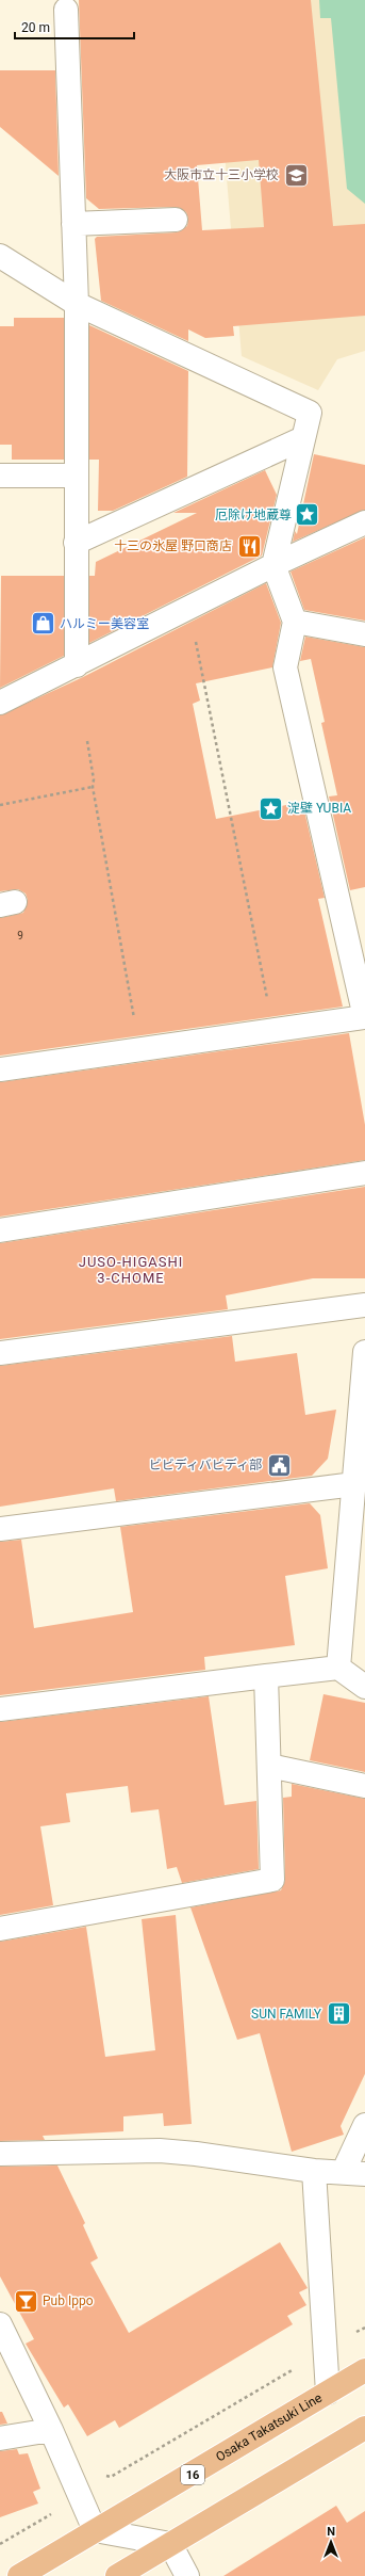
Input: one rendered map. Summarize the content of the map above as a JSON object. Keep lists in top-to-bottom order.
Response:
{
  "streets": {
    "main road": ["Osaka Takatsuki Line", "16"]
  },
  "districts": ["JUSO-HIGASHI 3-CHOME"],
  "places": {
    "school or university": ["大阪市立十三小学校"],
    "place": ["厄除け地蔵尊", "淀壁 YUBIA"],
    "restaurant": ["十三の氷屋 野口商店"],
    "shop": ["ハルミー美容室"],
    "public building": ["ビビディバビディ部"],
    "building": ["SUN FAMILY"],
    "bar": ["Pub Ippo"]
  },
  "house_numbers": ["9"],
  "scale_bar": "20 m",
  "north": "top"
}
